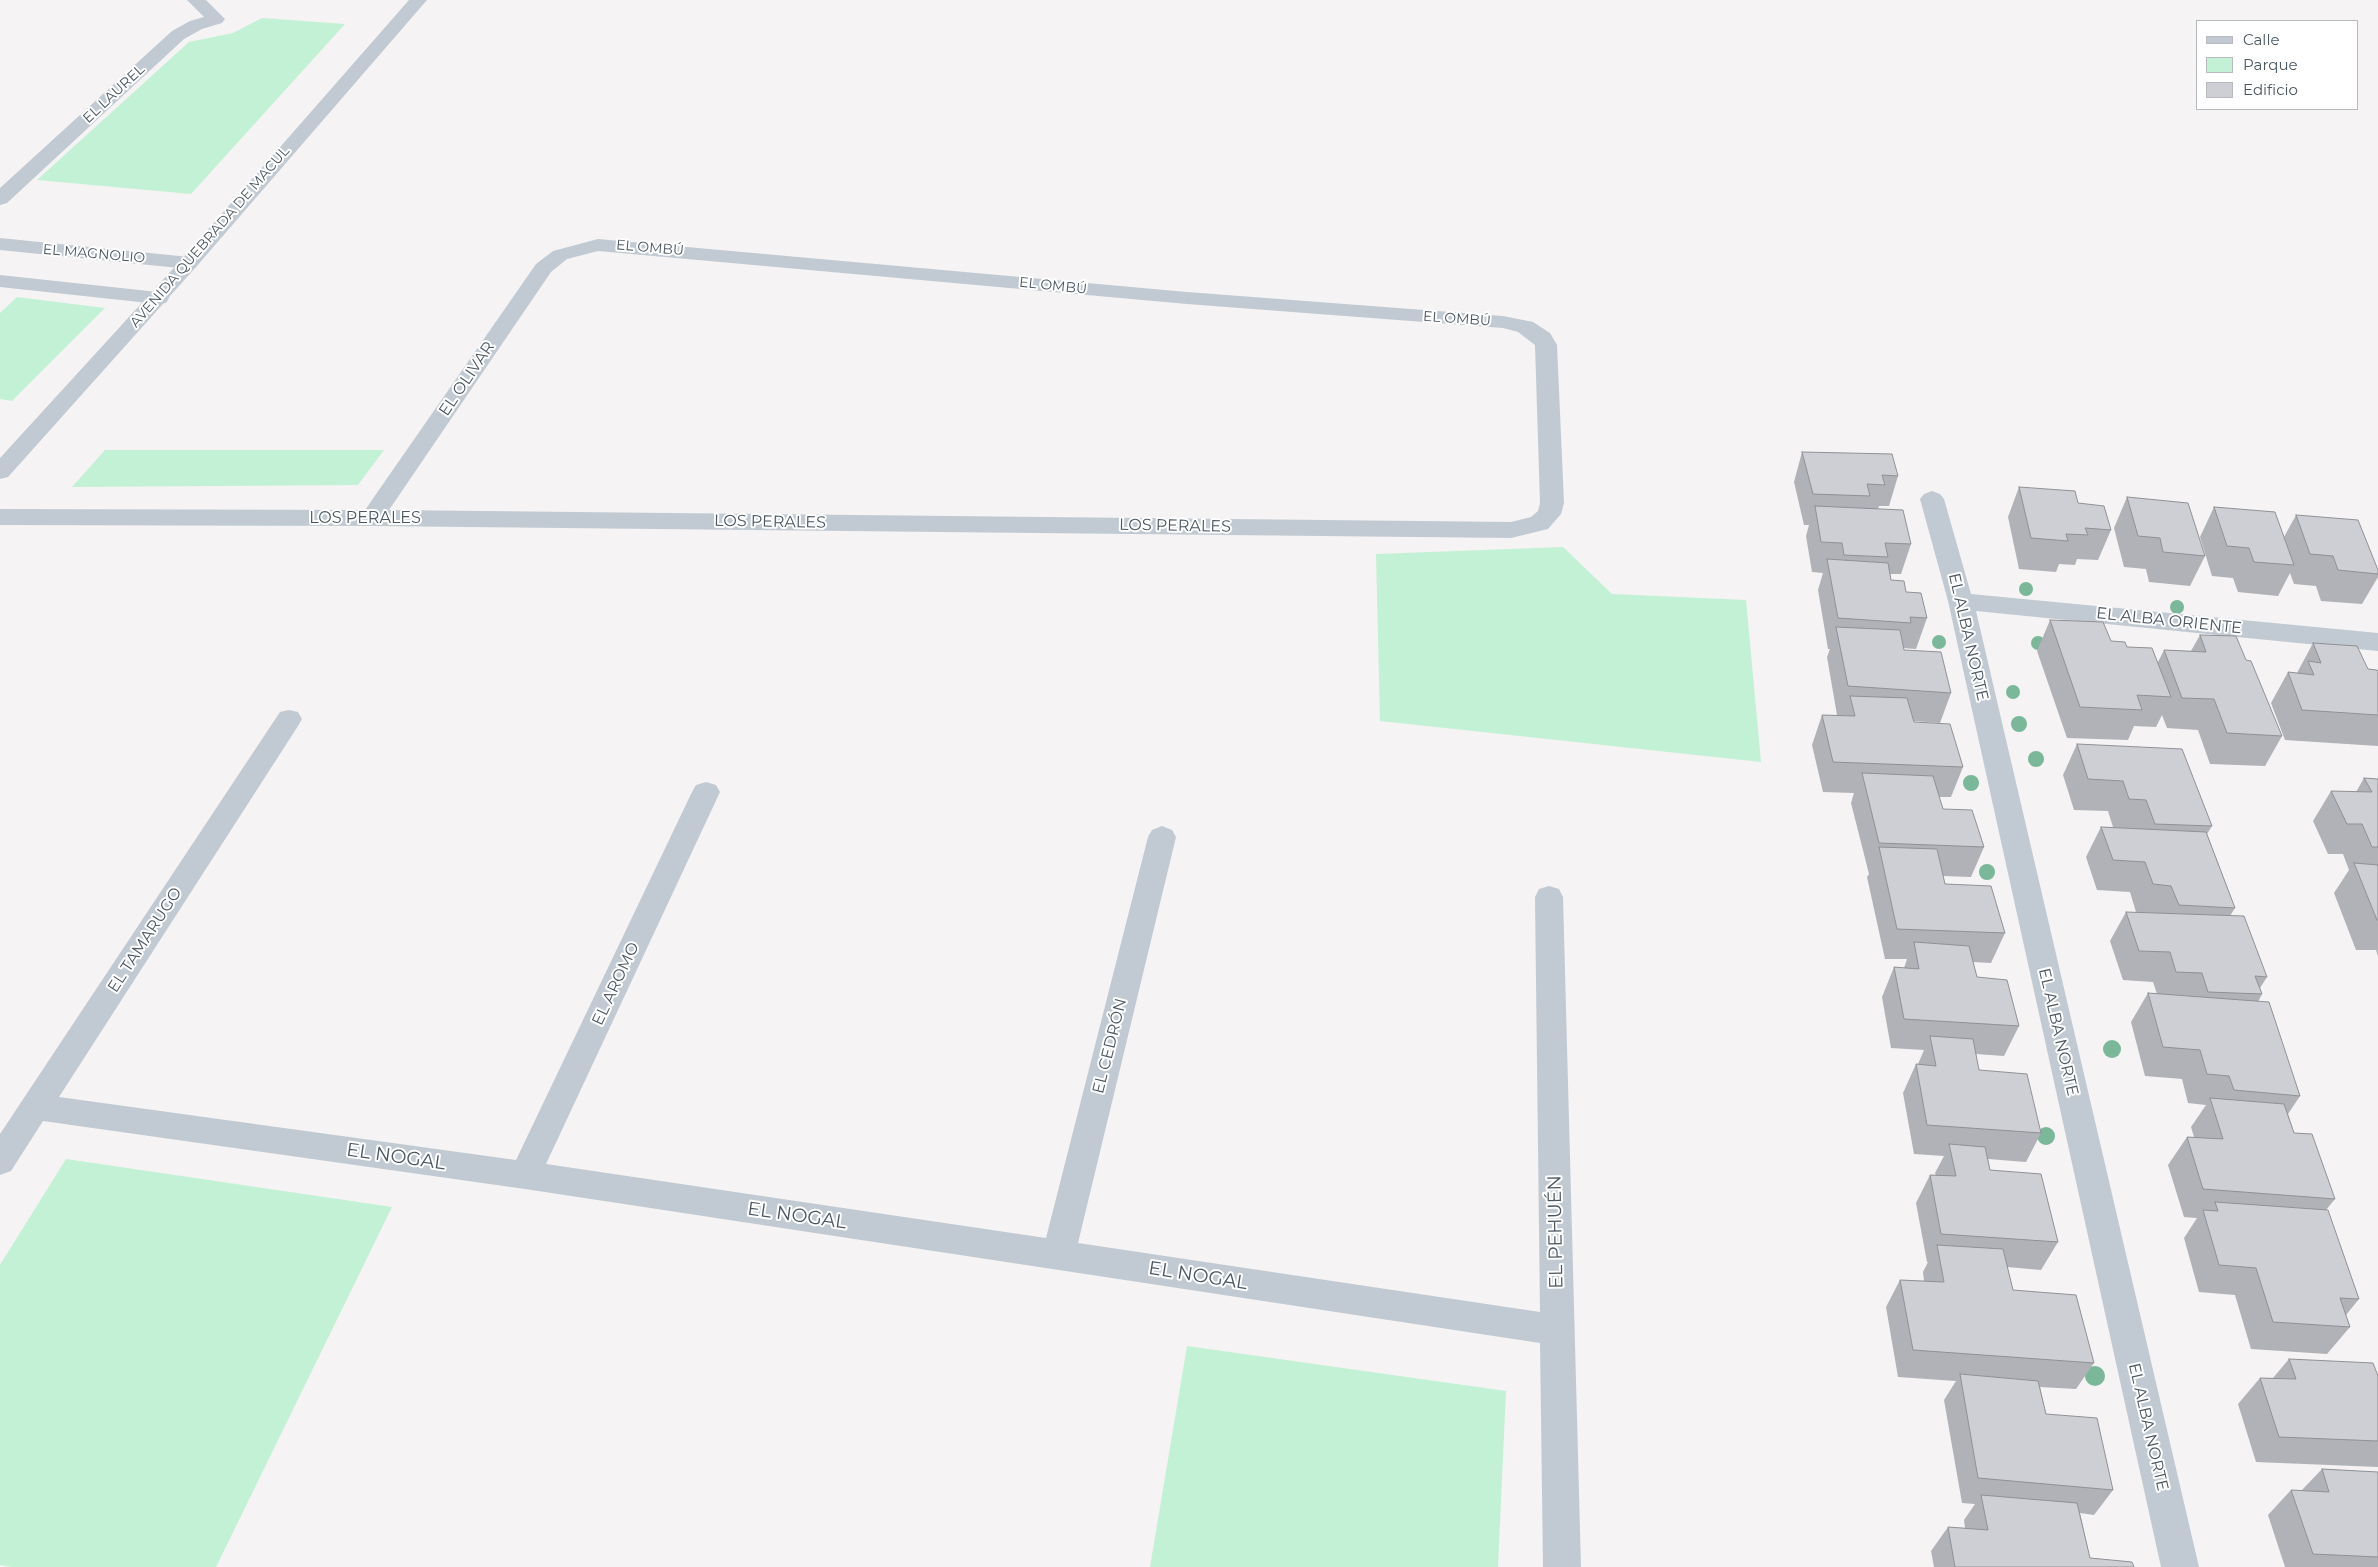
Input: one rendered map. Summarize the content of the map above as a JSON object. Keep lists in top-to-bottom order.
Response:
{
  "streets": {
    "street": [
      "EL LAUREL",
      "AVENIDA QUEBRADA DE MACUL",
      "EL OMBÚ",
      "EL MAGNOLIO",
      "EL OLIVAR",
      "LOS PERALES",
      "EL ALBA ORIENTE",
      "EL ALBA NORTE",
      "EL TAMARUGO",
      "EL AROMO",
      "EL CEDRÓN",
      "EL NOGAL",
      "EL PEHUÉN"
    ]
  },
  "crossings": [
    ["AVENIDA QUEBRADA DE MACUL", "EL MAGNOLIO"],
    ["EL OMBÚ", "EL OLIVAR"],
    ["EL OMBÚ", "LOS PERALES"],
    ["EL OLIVAR", "LOS PERALES"],
    ["EL ALBA ORIENTE", "EL ALBA NORTE"],
    ["EL TAMARUGO", "EL NOGAL"],
    ["EL AROMO", "EL NOGAL"],
    ["EL CEDRÓN", "EL NOGAL"],
    ["EL NOGAL", "EL PEHUÉN"]
  ],
  "legend": ["Calle", "Parque", "Edificio"]
}
